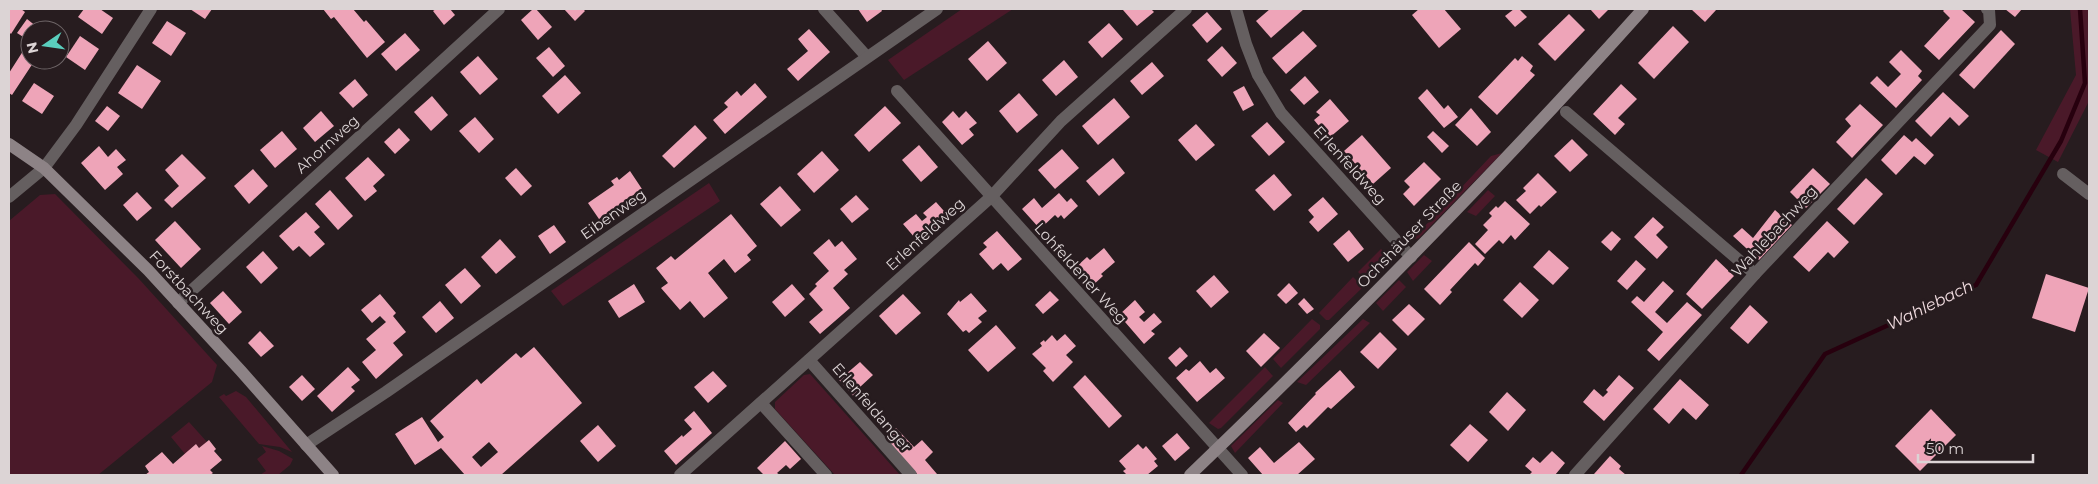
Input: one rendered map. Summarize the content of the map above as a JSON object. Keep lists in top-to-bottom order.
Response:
{
  "streets": {
    "main road": ["Ochshäuser Straße", "Forstbachweg"],
    "street": [
      "Ahornweg",
      "Erlenfeldweg",
      "Eibenweg",
      "Wahlebachweg",
      "Lohfeldener Weg",
      "Erlenfeldanger"
    ]
  },
  "crossings": [
    ["Ahornweg", "Forstbachweg"],
    ["Erlenfeldweg", "Ochshäuser Straße"],
    ["Erlenfeldweg", "Lohfeldener Weg"],
    ["Erlenfeldweg", "Erlenfeldanger"],
    ["Eibenweg", "Forstbachweg"],
    ["Ochshäuser Straße", "Lohfeldener Weg"]
  ],
  "water": ["Wahlebach"],
  "scale_bar": "50 m",
  "north": "left"
}
